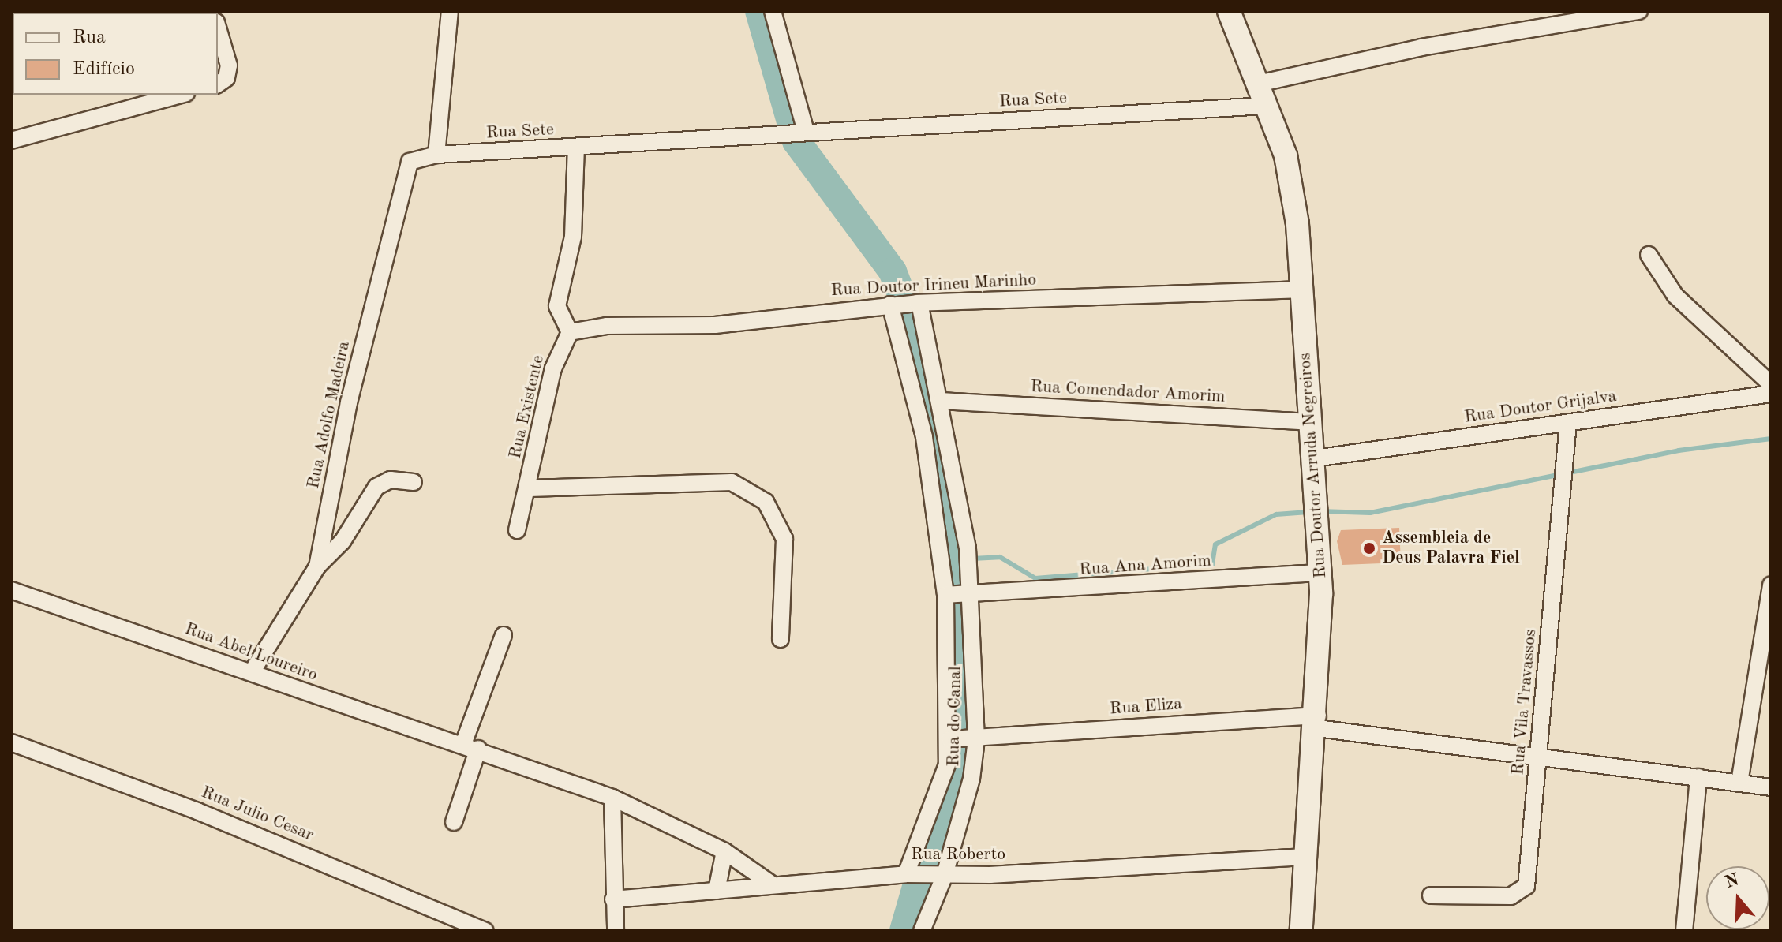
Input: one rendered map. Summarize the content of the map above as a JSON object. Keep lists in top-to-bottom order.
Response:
{
  "streets": {
    "street": [
      "Rua Sete",
      "Rua Doutor Irineu Marinho",
      "Rua Comendador Amorim",
      "Rua Existente",
      "Rua Doutor Grijalva",
      "Rua Adolfo Madeira",
      "Rua Doutor Arruda Negreiros",
      "Rua Ana Amorim",
      "Rua Abel Loureiro",
      "Rua Vila Travassos",
      "Rua Eliza",
      "Rua do Canal",
      "Rua Julio Cesar",
      "Rua Roberto"
    ]
  },
  "crossings": [
    ["Rua Sete", "Rua Adolfo Madeira"],
    ["Rua Sete", "Rua Doutor Arruda Negreiros"],
    ["Rua Doutor Irineu Marinho", "Rua Existente"],
    ["Rua Doutor Irineu Marinho", "Rua Doutor Arruda Negreiros"],
    ["Rua Doutor Irineu Marinho", "Rua do Canal"],
    ["Rua Comendador Amorim", "Rua Doutor Arruda Negreiros"],
    ["Rua Comendador Amorim", "Rua do Canal"],
    ["Rua Doutor Grijalva", "Rua Doutor Arruda Negreiros"],
    ["Rua Doutor Grijalva", "Rua Vila Travassos"],
    ["Rua Adolfo Madeira", "Rua Abel Loureiro"],
    ["Rua Doutor Arruda Negreiros", "Rua Ana Amorim"],
    ["Rua Doutor Arruda Negreiros", "Rua Eliza"],
    ["Rua Doutor Arruda Negreiros", "Rua Roberto"],
    ["Rua Ana Amorim", "Rua do Canal"],
    ["Rua Abel Loureiro", "Rua Roberto"],
    ["Rua Vila Travassos", "Rua Eliza"],
    ["Rua Eliza", "Rua do Canal"],
    ["Rua do Canal", "Rua Roberto"]
  ],
  "places": ["Assembleia de Deus Palavra Fiel"],
  "legend": ["Rua", "Edifício"],
  "north": "top"
}
